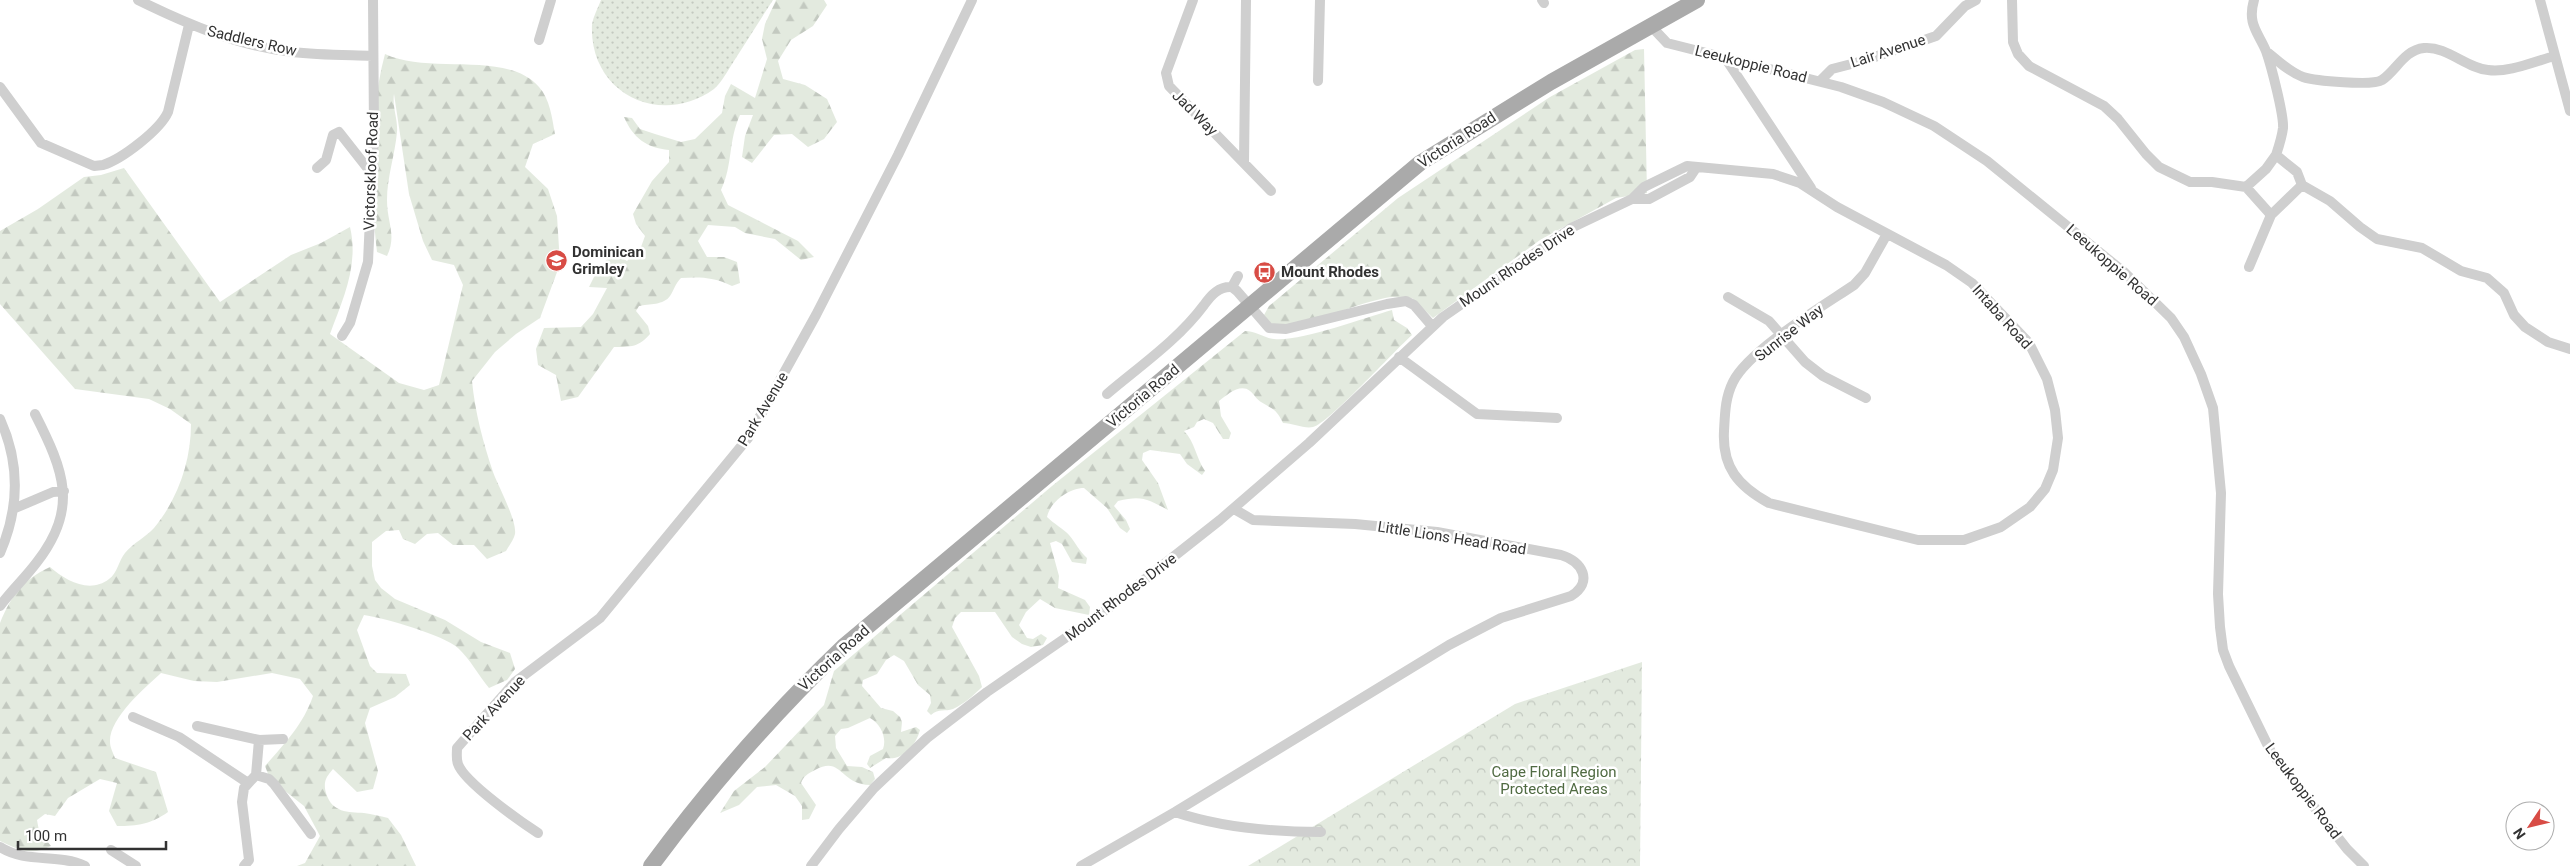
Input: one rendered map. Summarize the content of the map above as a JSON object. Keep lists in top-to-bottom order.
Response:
{
  "streets": {
    "main road": ["Victoria Road"],
    "street": [
      "Saddlers Row",
      "Lair Avenue",
      "Leeukoppie Road",
      "Jad Way",
      "Victorskloof Road",
      "Mount Rhodes Drive",
      "Intaba Road",
      "Sunrise Way",
      "Park Avenue",
      "Little Lions Head Road"
    ]
  },
  "crossings": [
    ["Saddlers Row", "Victorskloof Road"],
    ["Lair Avenue", "Leeukoppie Road"],
    ["Leeukoppie Road", "Victoria Road"],
    ["Leeukoppie Road", "Intaba Road"],
    ["Mount Rhodes Drive", "Intaba Road"],
    ["Mount Rhodes Drive", "Little Lions Head Road"],
    ["Intaba Road", "Sunrise Way"]
  ],
  "parks": ["Cape Floral Region Protected Areas"],
  "places": {
    "school or university": ["Dominican Grimley"],
    "bus stop": ["Mount Rhodes"]
  },
  "scale_bar": "100 m",
  "north": "bottom left"
}
